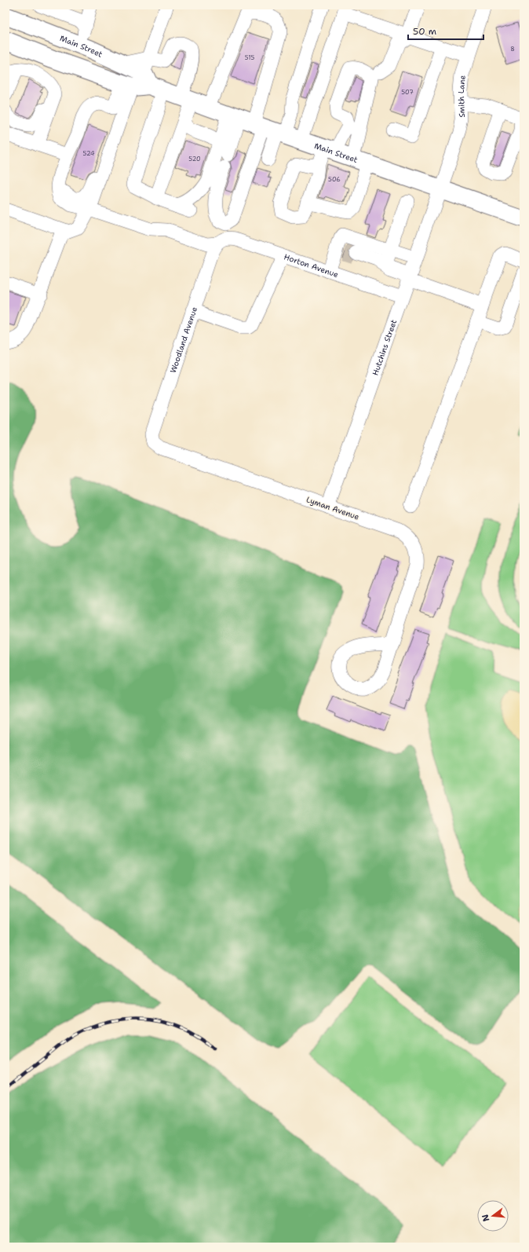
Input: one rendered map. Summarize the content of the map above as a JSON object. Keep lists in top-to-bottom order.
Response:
{
  "streets": {
    "main road": ["Main Street"],
    "street": [
      "Smith Lane",
      "Horton Avenue",
      "Woodland Avenue",
      "Hutchins Street",
      "Lyman Avenue"
    ]
  },
  "crossings": [
    ["Main Street", "Smith Lane"],
    ["Main Street", "Hutchins Street"],
    ["Smith Lane", "Hutchins Street"],
    ["Horton Avenue", "Woodland Avenue"],
    ["Horton Avenue", "Hutchins Street"],
    ["Woodland Avenue", "Lyman Avenue"],
    ["Hutchins Street", "Lyman Avenue"]
  ],
  "house_numbers": [
    "8",
    "515",
    "507",
    "524",
    "520",
    "506"
  ],
  "scale_bar": "50 m",
  "north": "left"
}
